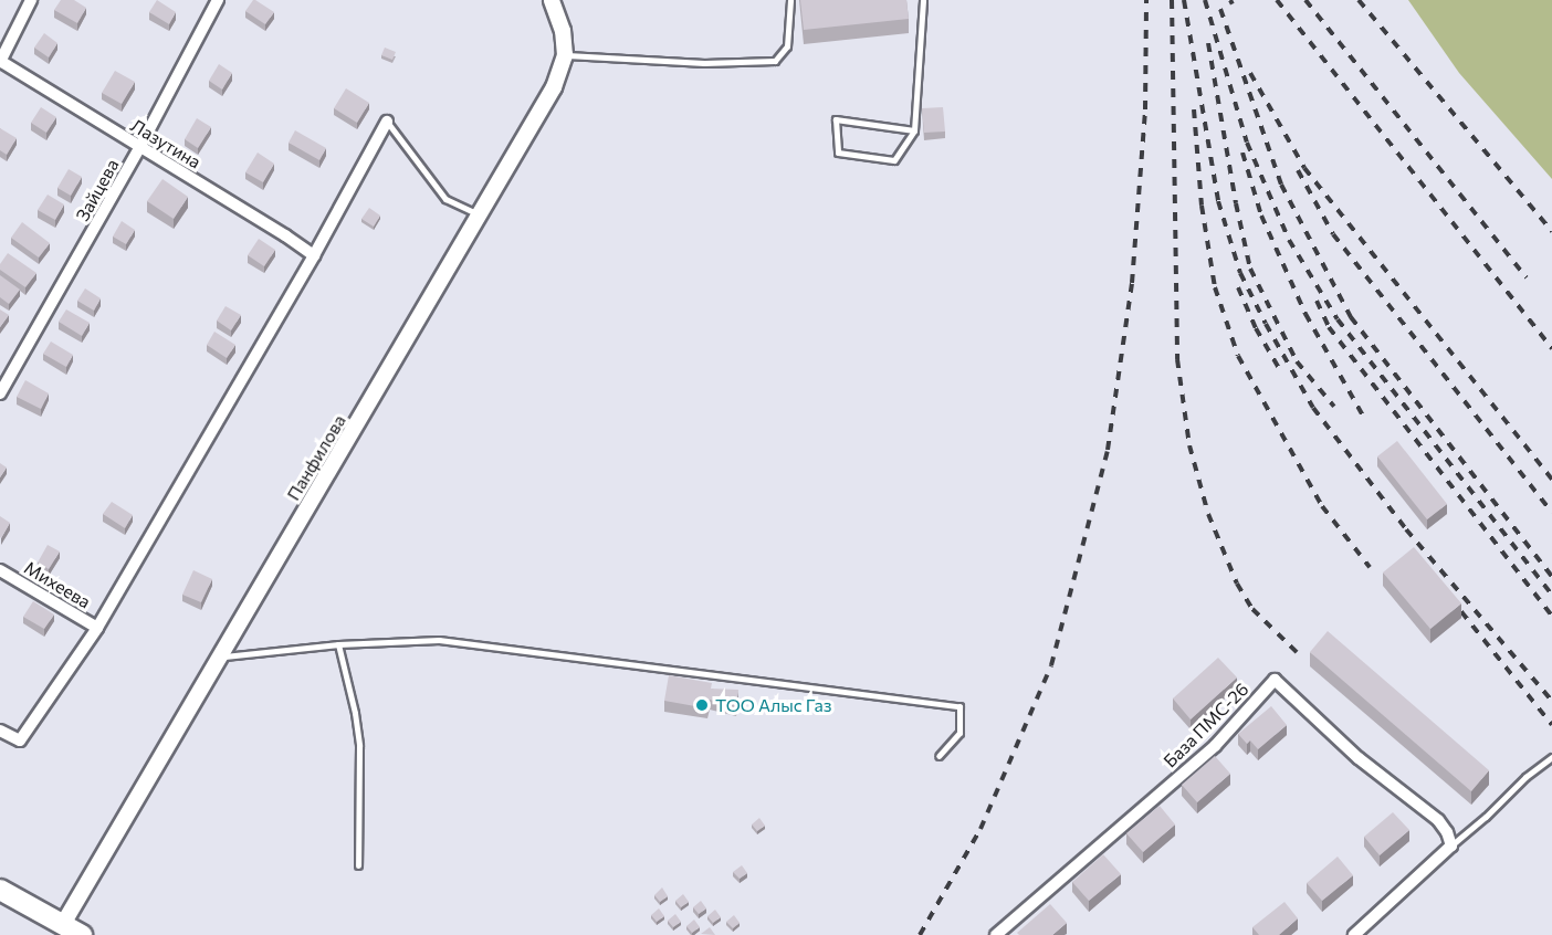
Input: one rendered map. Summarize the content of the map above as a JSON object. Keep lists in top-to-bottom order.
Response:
{
  "streets": {
    "street": [
      "Лазутина",
      "Зайцева",
      "Панфилова",
      "Михеева",
      "База ПМС-26"
    ]
  },
  "crossings": [
    ["Лазутина", "Зайцева"]
  ],
  "places": ["ТОО Алыс Газ"]
}
